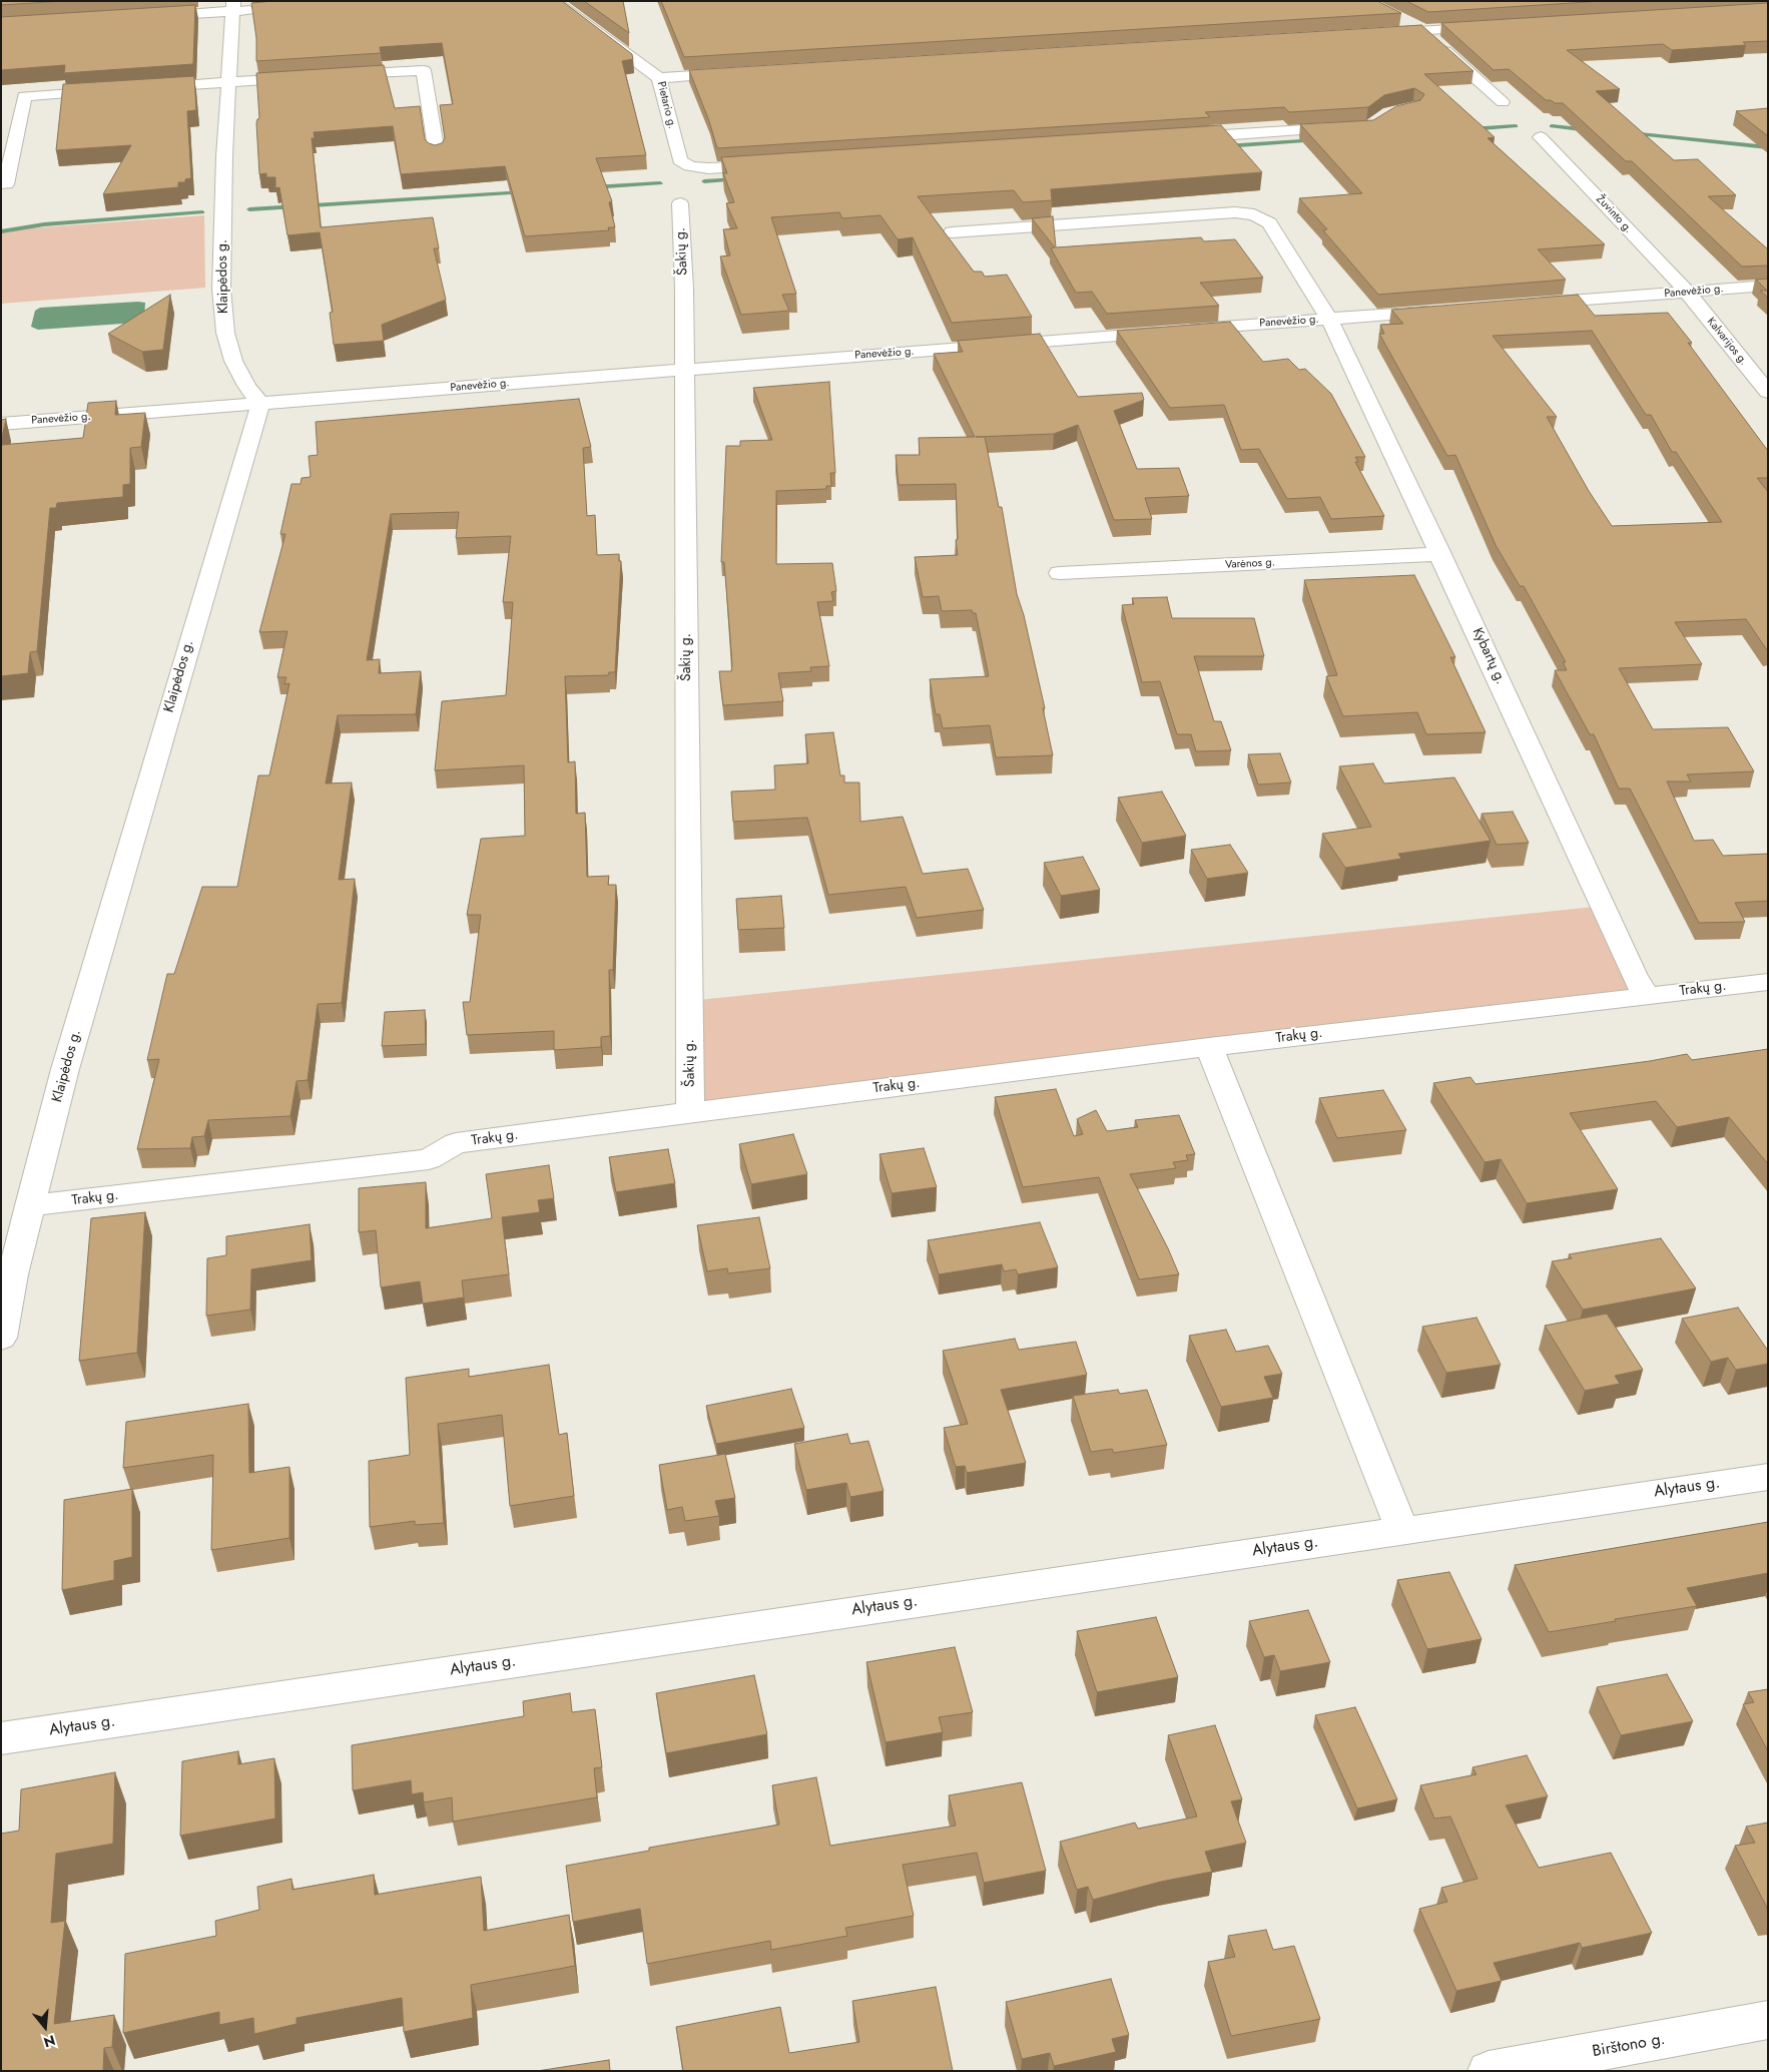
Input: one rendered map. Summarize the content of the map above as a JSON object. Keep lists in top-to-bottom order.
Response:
{
  "streets": {
    "street": [
      "Pietario g.",
      "Žuvinto g.",
      "Šakių g.",
      "Klaipėdos g.",
      "Panevėžio g.",
      "Kalvarijos g.",
      "Varėnos g.",
      "Kybartų g.",
      "Trakų g.",
      "Alytaus g.",
      "Birštono g."
    ]
  },
  "crossings": [
    ["Žuvinto g.", "Panevėžio g."],
    ["Žuvinto g.", "Kalvarijos g."],
    ["Šakių g.", "Panevėžio g."],
    ["Šakių g.", "Trakų g."],
    ["Klaipėdos g.", "Panevėžio g."],
    ["Klaipėdos g.", "Trakų g."],
    ["Panevėžio g.", "Kalvarijos g."],
    ["Panevėžio g.", "Kybartų g."],
    ["Varėnos g.", "Kybartų g."],
    ["Kybartų g.", "Trakų g."]
  ],
  "north": "bottom"
}
